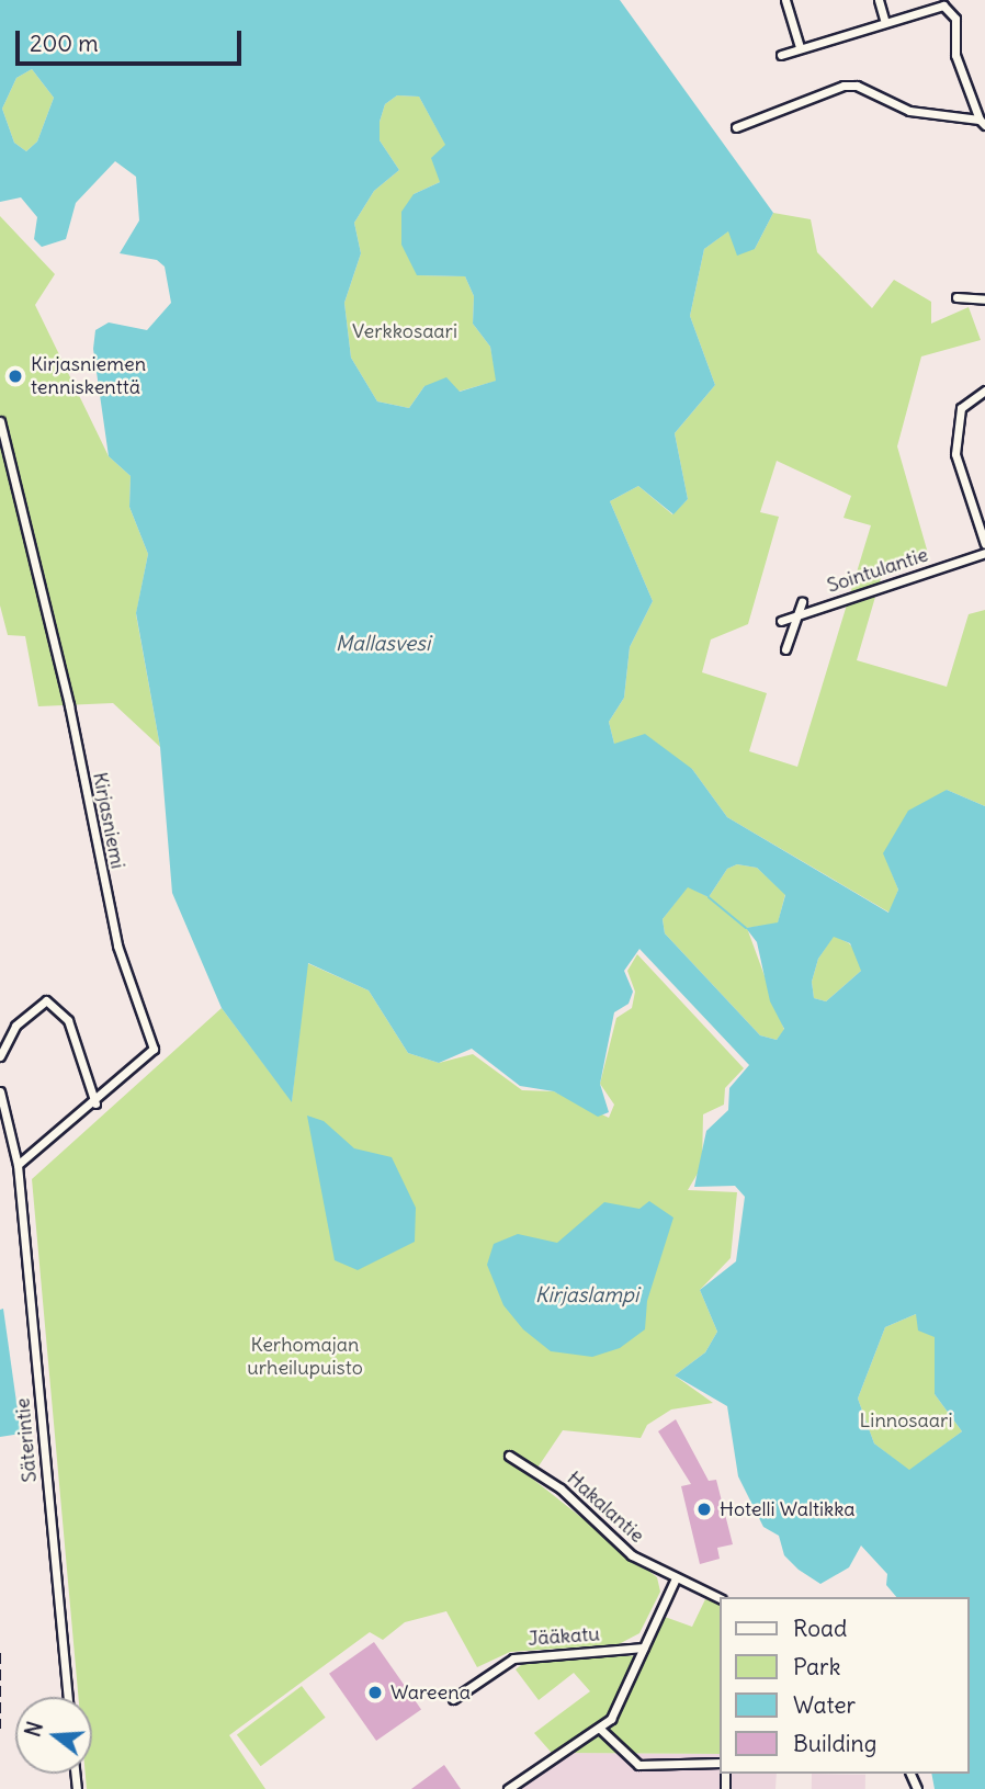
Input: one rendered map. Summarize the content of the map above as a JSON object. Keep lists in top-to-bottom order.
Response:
{
  "streets": {
    "street": [
      "Sointulantie",
      "Kirjasniemi",
      "Säterintie",
      "Hakalantie",
      "Jääkatu"
    ]
  },
  "crossings": [
    ["Kirjasniemi", "Säterintie"]
  ],
  "water": ["Mallasvesi", "Kirjaslampi"],
  "parks": ["Verkkosaari", "Kerhomajan urheilupuisto", "Linnosaari"],
  "places": ["Kirjasniemen tenniskenttä", "Hotelli Waltikka", "Wareena"],
  "legend": [
    "Road",
    "Park",
    "Water",
    "Building"
  ],
  "scale_bar": "200 m",
  "north": "left"
}
